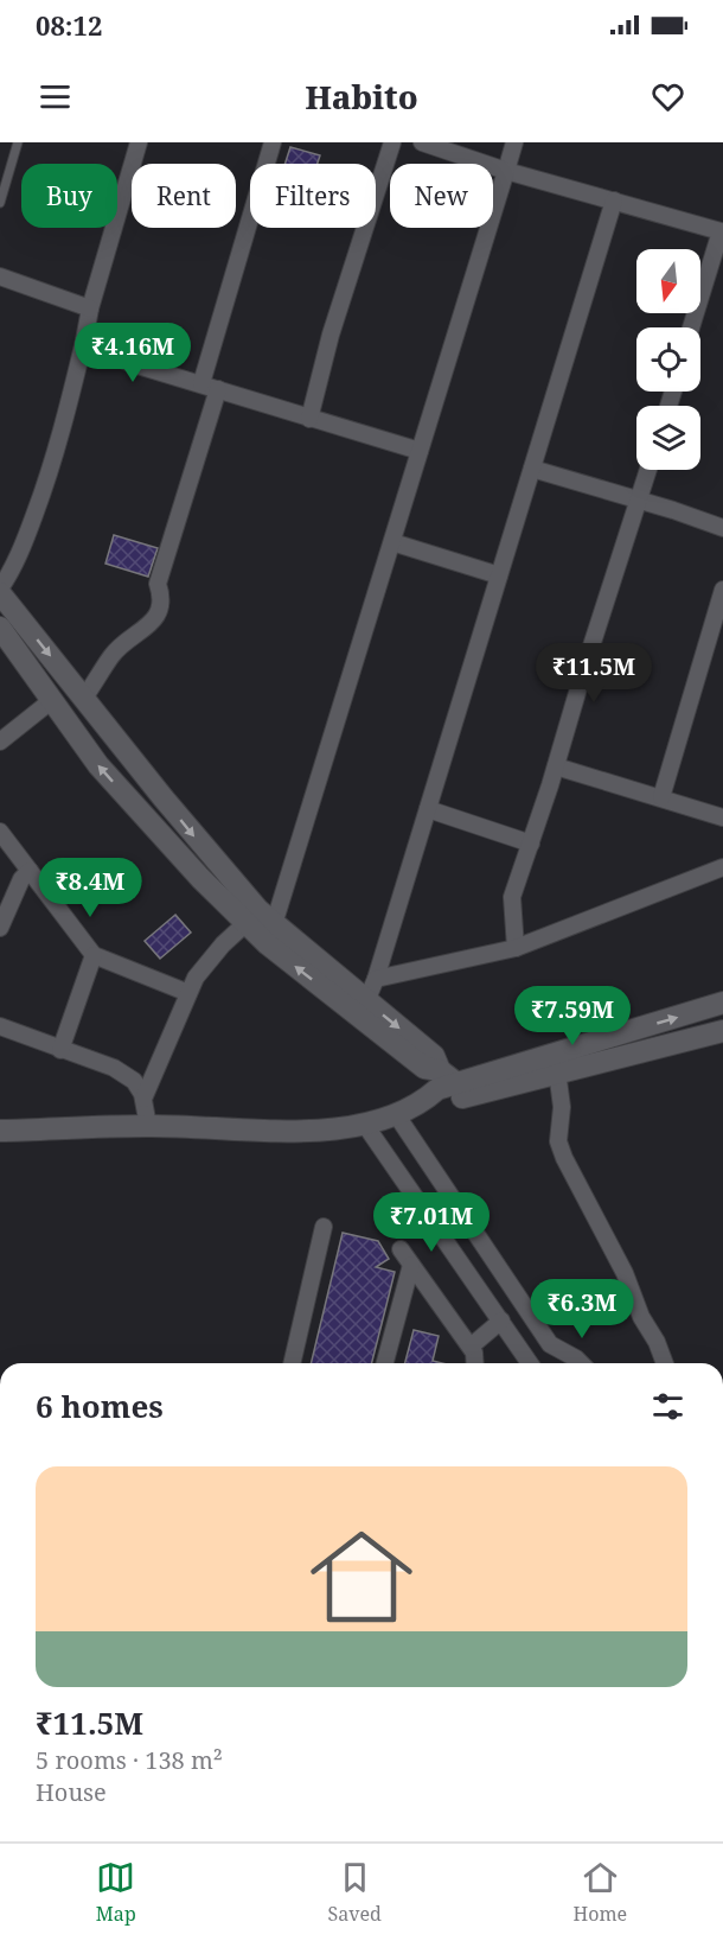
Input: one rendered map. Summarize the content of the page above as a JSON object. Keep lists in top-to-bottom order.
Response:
{
  "north": "bottom",
  "page": {
    "status": "08:12",
    "header": "Habito",
    "chip": [
      "Buy",
      "Rent",
      "Filters",
      "New"
    ],
    "price": [
      "₹4.16M",
      "₹11.5M",
      "₹8.4M",
      "₹7.59M",
      "₹7.01M",
      "₹6.3M"
    ],
    "heading": "6 homes",
    "list": [
      {
        "name": "₹11.5M",
        "note": "5 rooms · 138 m² · House"
      }
    ],
    "tabs": ["Map", "Saved", "Home"]
  }
}
